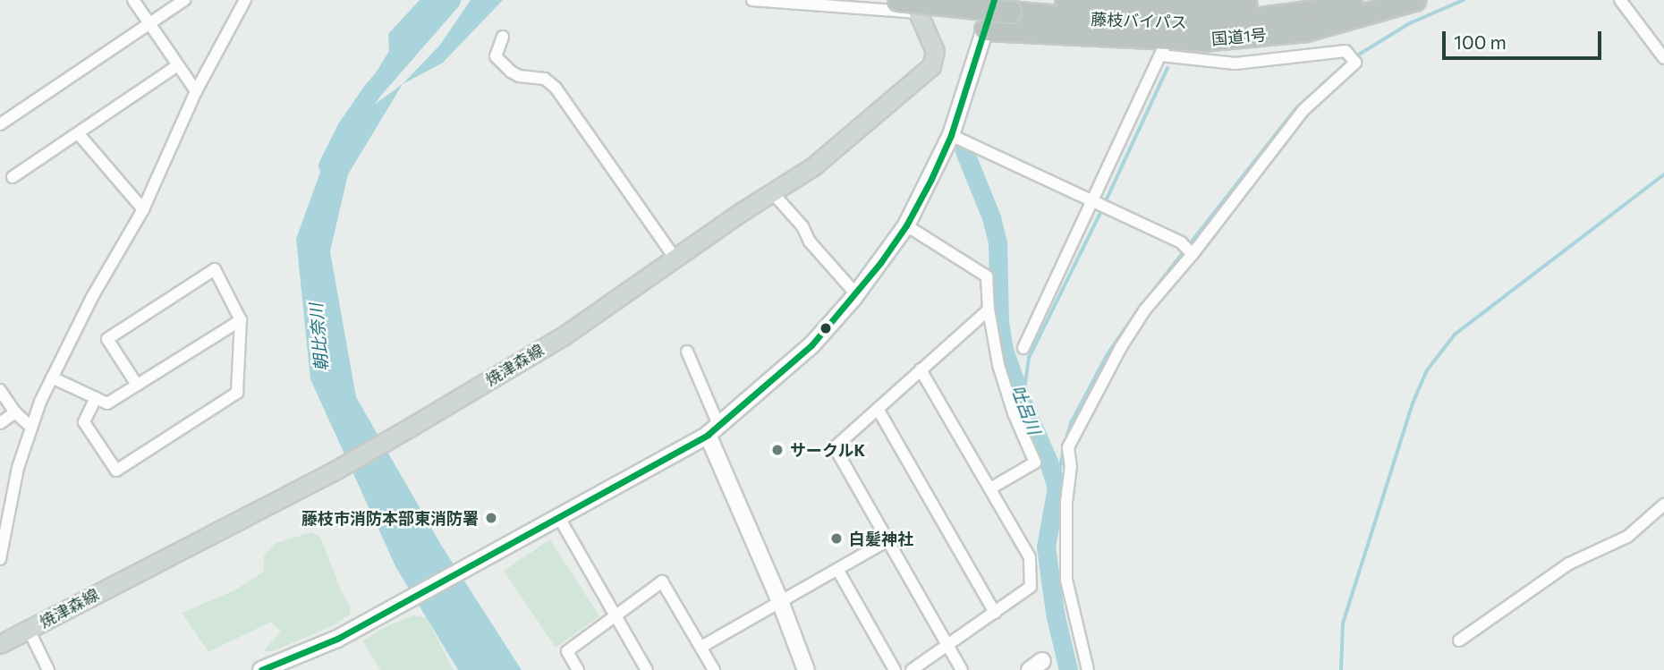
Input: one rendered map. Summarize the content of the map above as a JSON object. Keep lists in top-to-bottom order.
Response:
{
  "streets": {
    "highway": ["藤枝バイパス", "国道1号"],
    "main road": ["焼津森線"]
  },
  "water": ["朝比奈川", "吐呂川"],
  "places": ["サークルK", "藤枝市消防本部東消防署", "白髪神社"],
  "scale_bar": "100 m"
}
